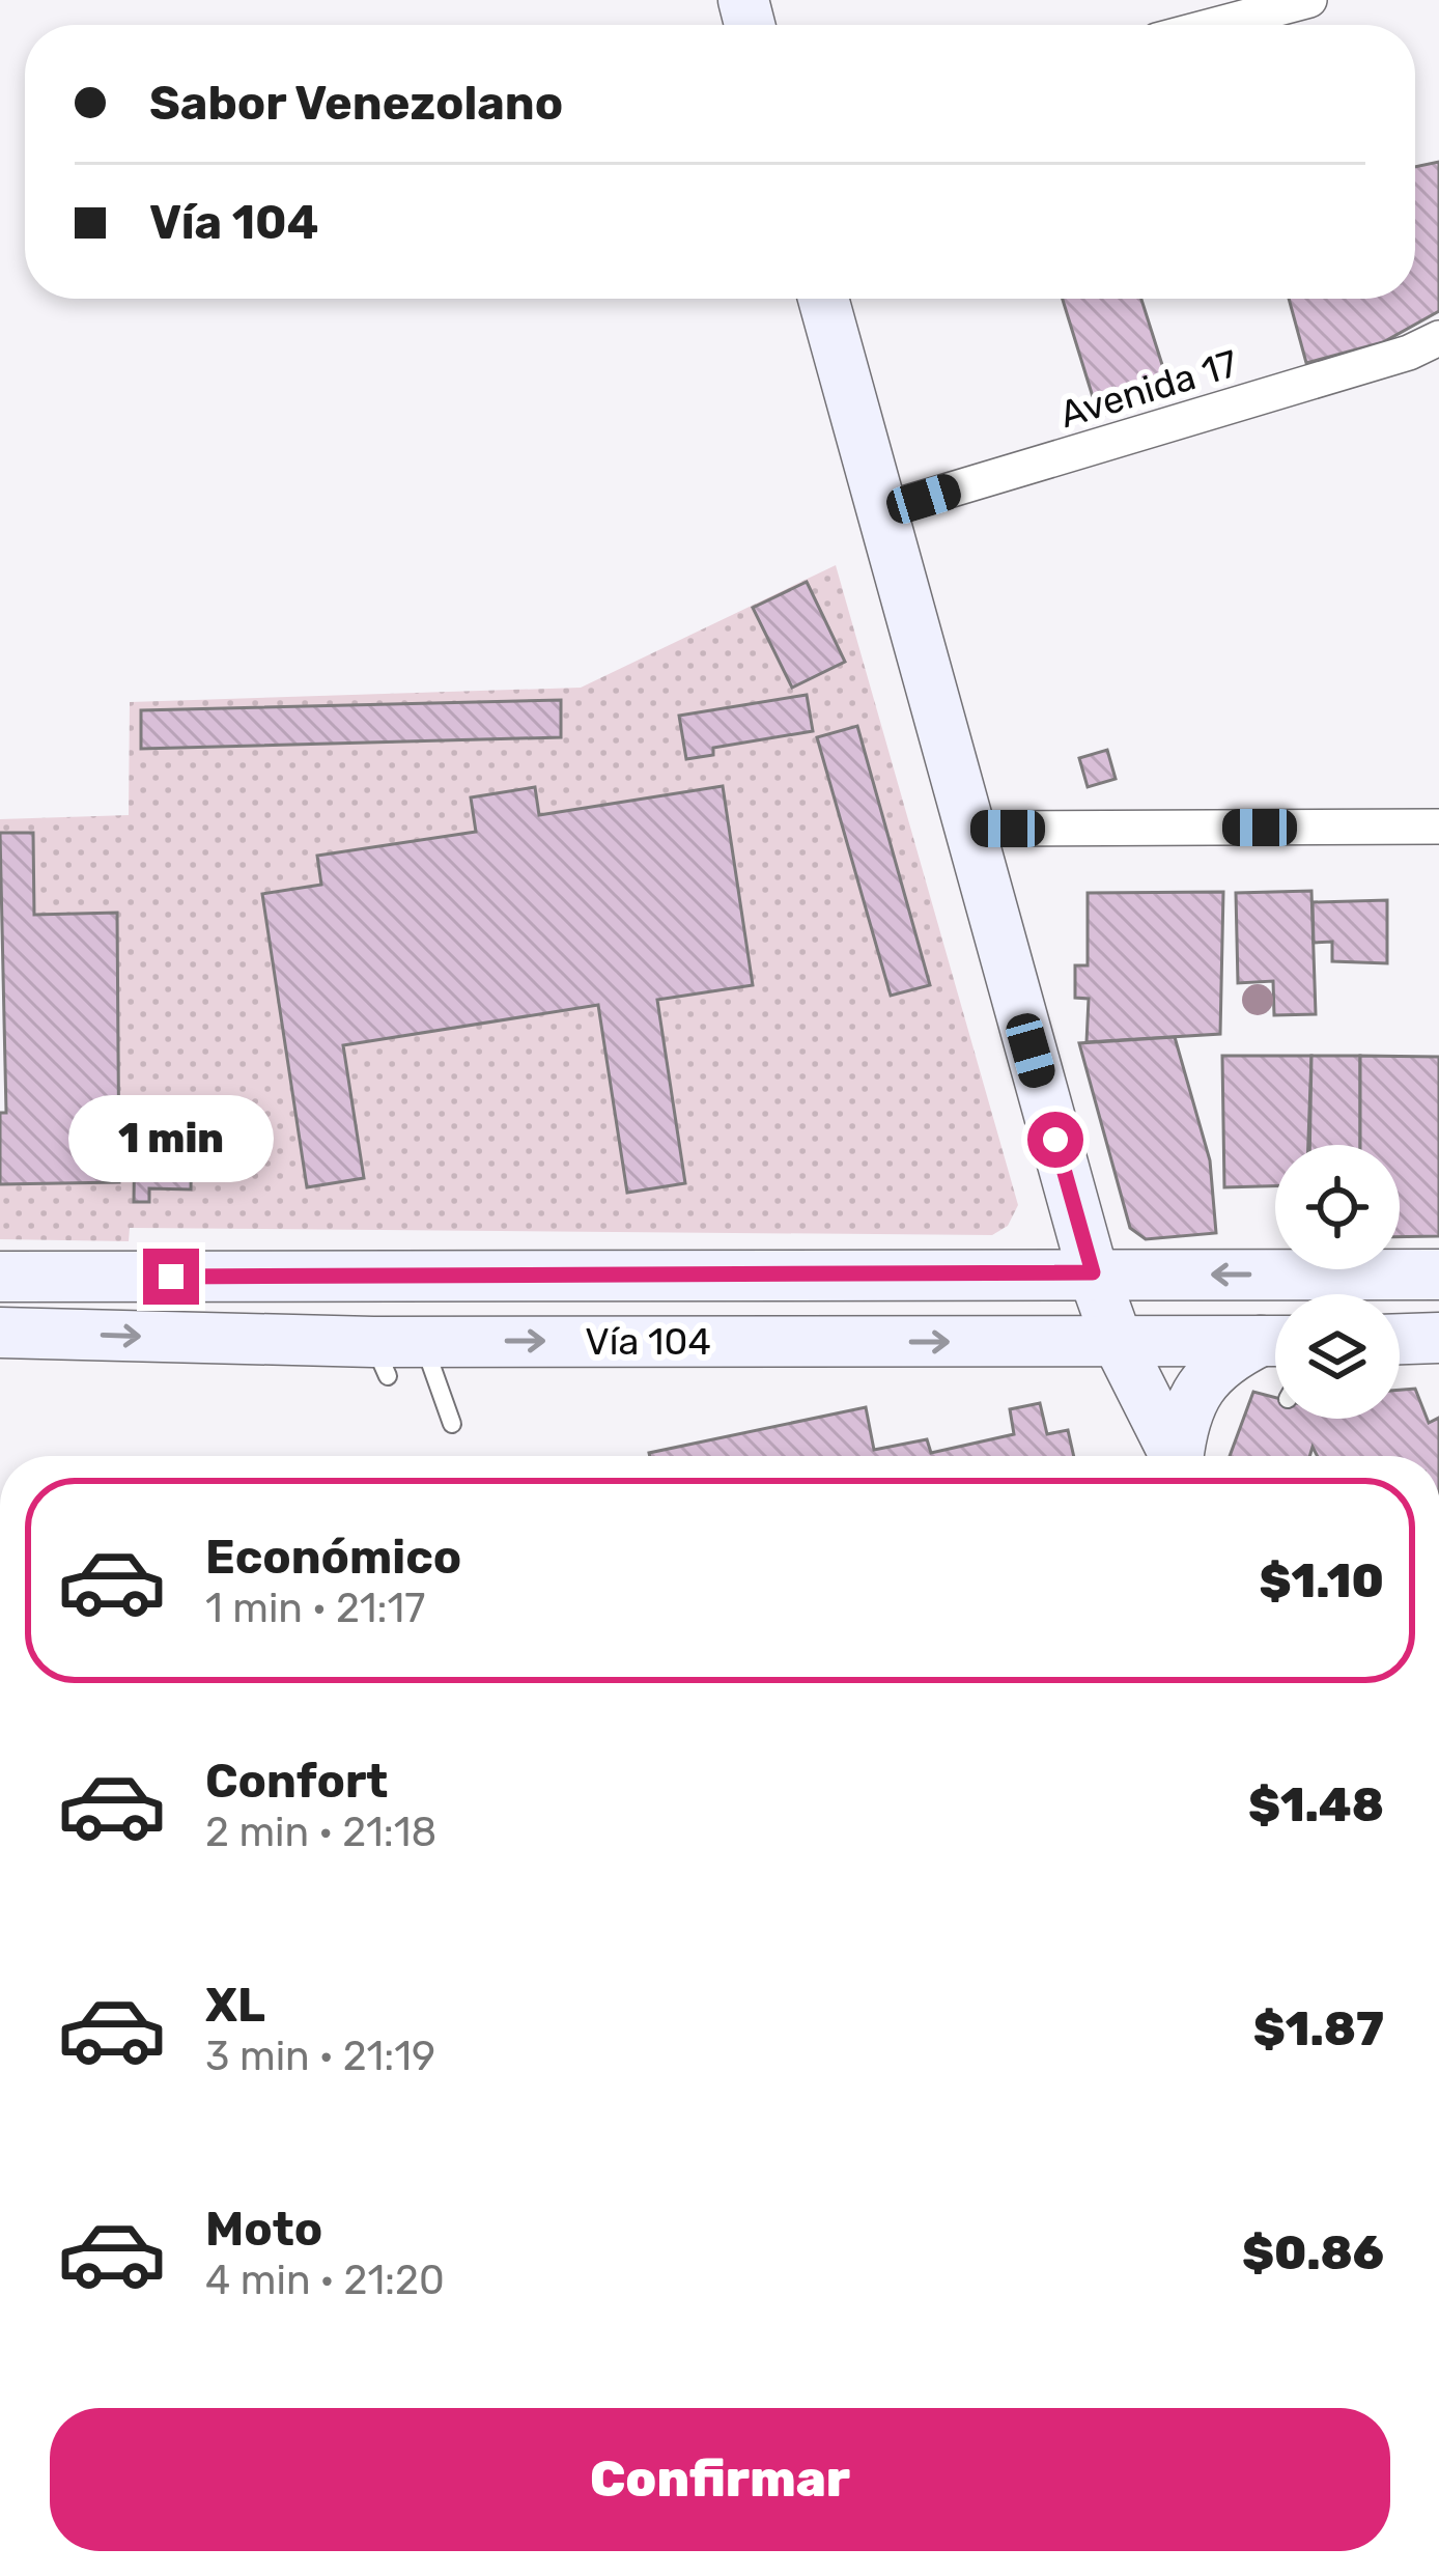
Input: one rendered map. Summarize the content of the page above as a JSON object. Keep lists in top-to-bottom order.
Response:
{
  "streets": {
    "main road": ["Vía 104"],
    "street": ["Avenida 17"]
  },
  "page": {
    "banner": ["Sabor Venezolano", "Vía 104"],
    "bubble": "1 min",
    "list": [
      {
        "name": "Económico",
        "note": "1 min · 21:17",
        "value": "$1.10"
      },
      {
        "name": "Confort",
        "note": "2 min · 21:18",
        "value": "$1.48"
      },
      {
        "name": "XL",
        "note": "3 min · 21:19",
        "value": "$1.87"
      },
      {
        "name": "Moto",
        "note": "4 min · 21:20",
        "value": "$0.86"
      }
    ],
    "buttons": "Confirmar"
  }
}
